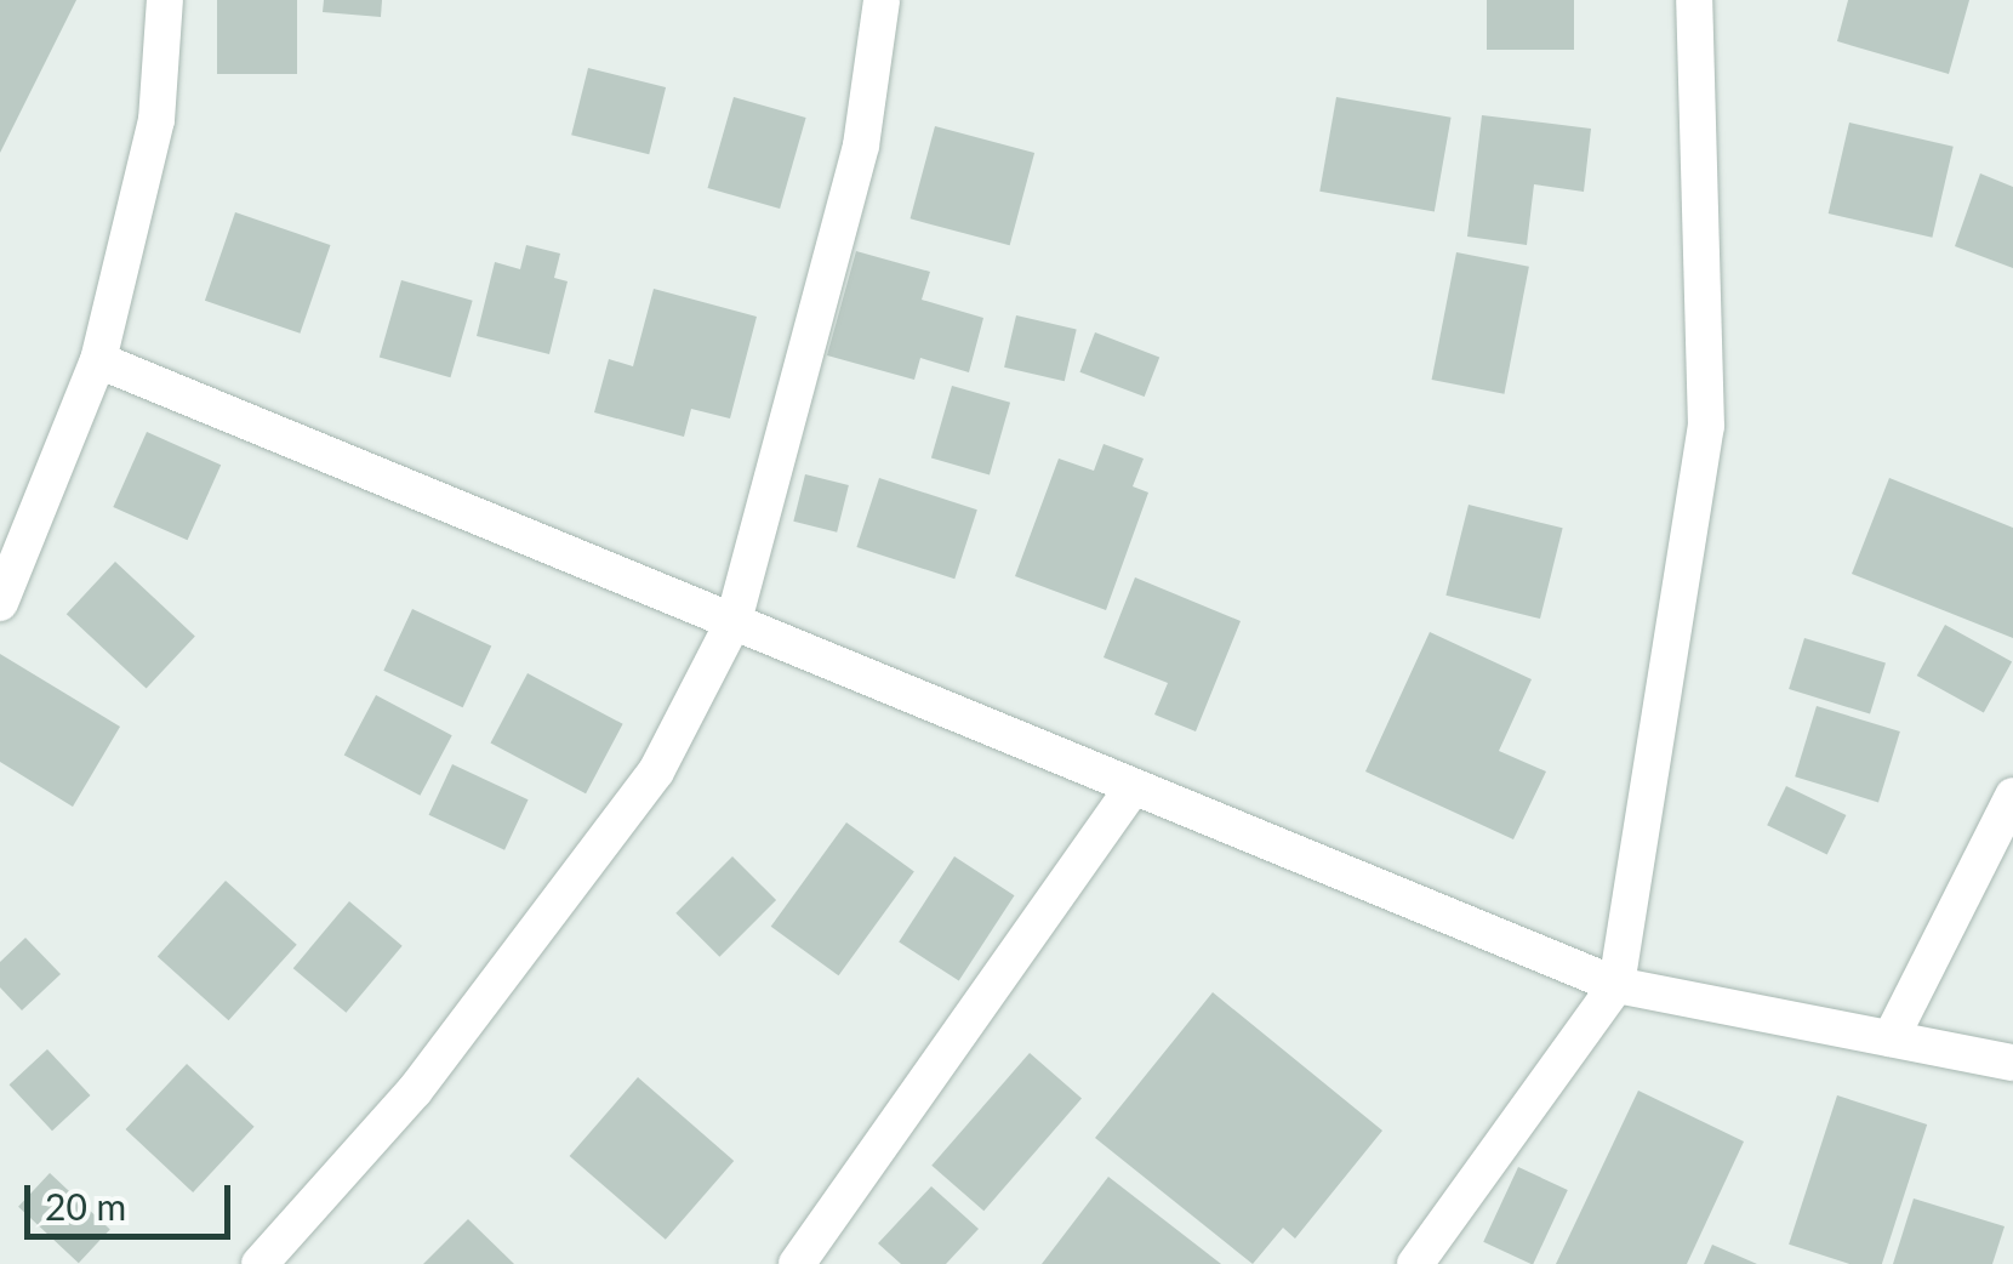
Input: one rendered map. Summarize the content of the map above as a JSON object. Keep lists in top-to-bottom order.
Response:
{
  "scale_bar": "20 m"
}
